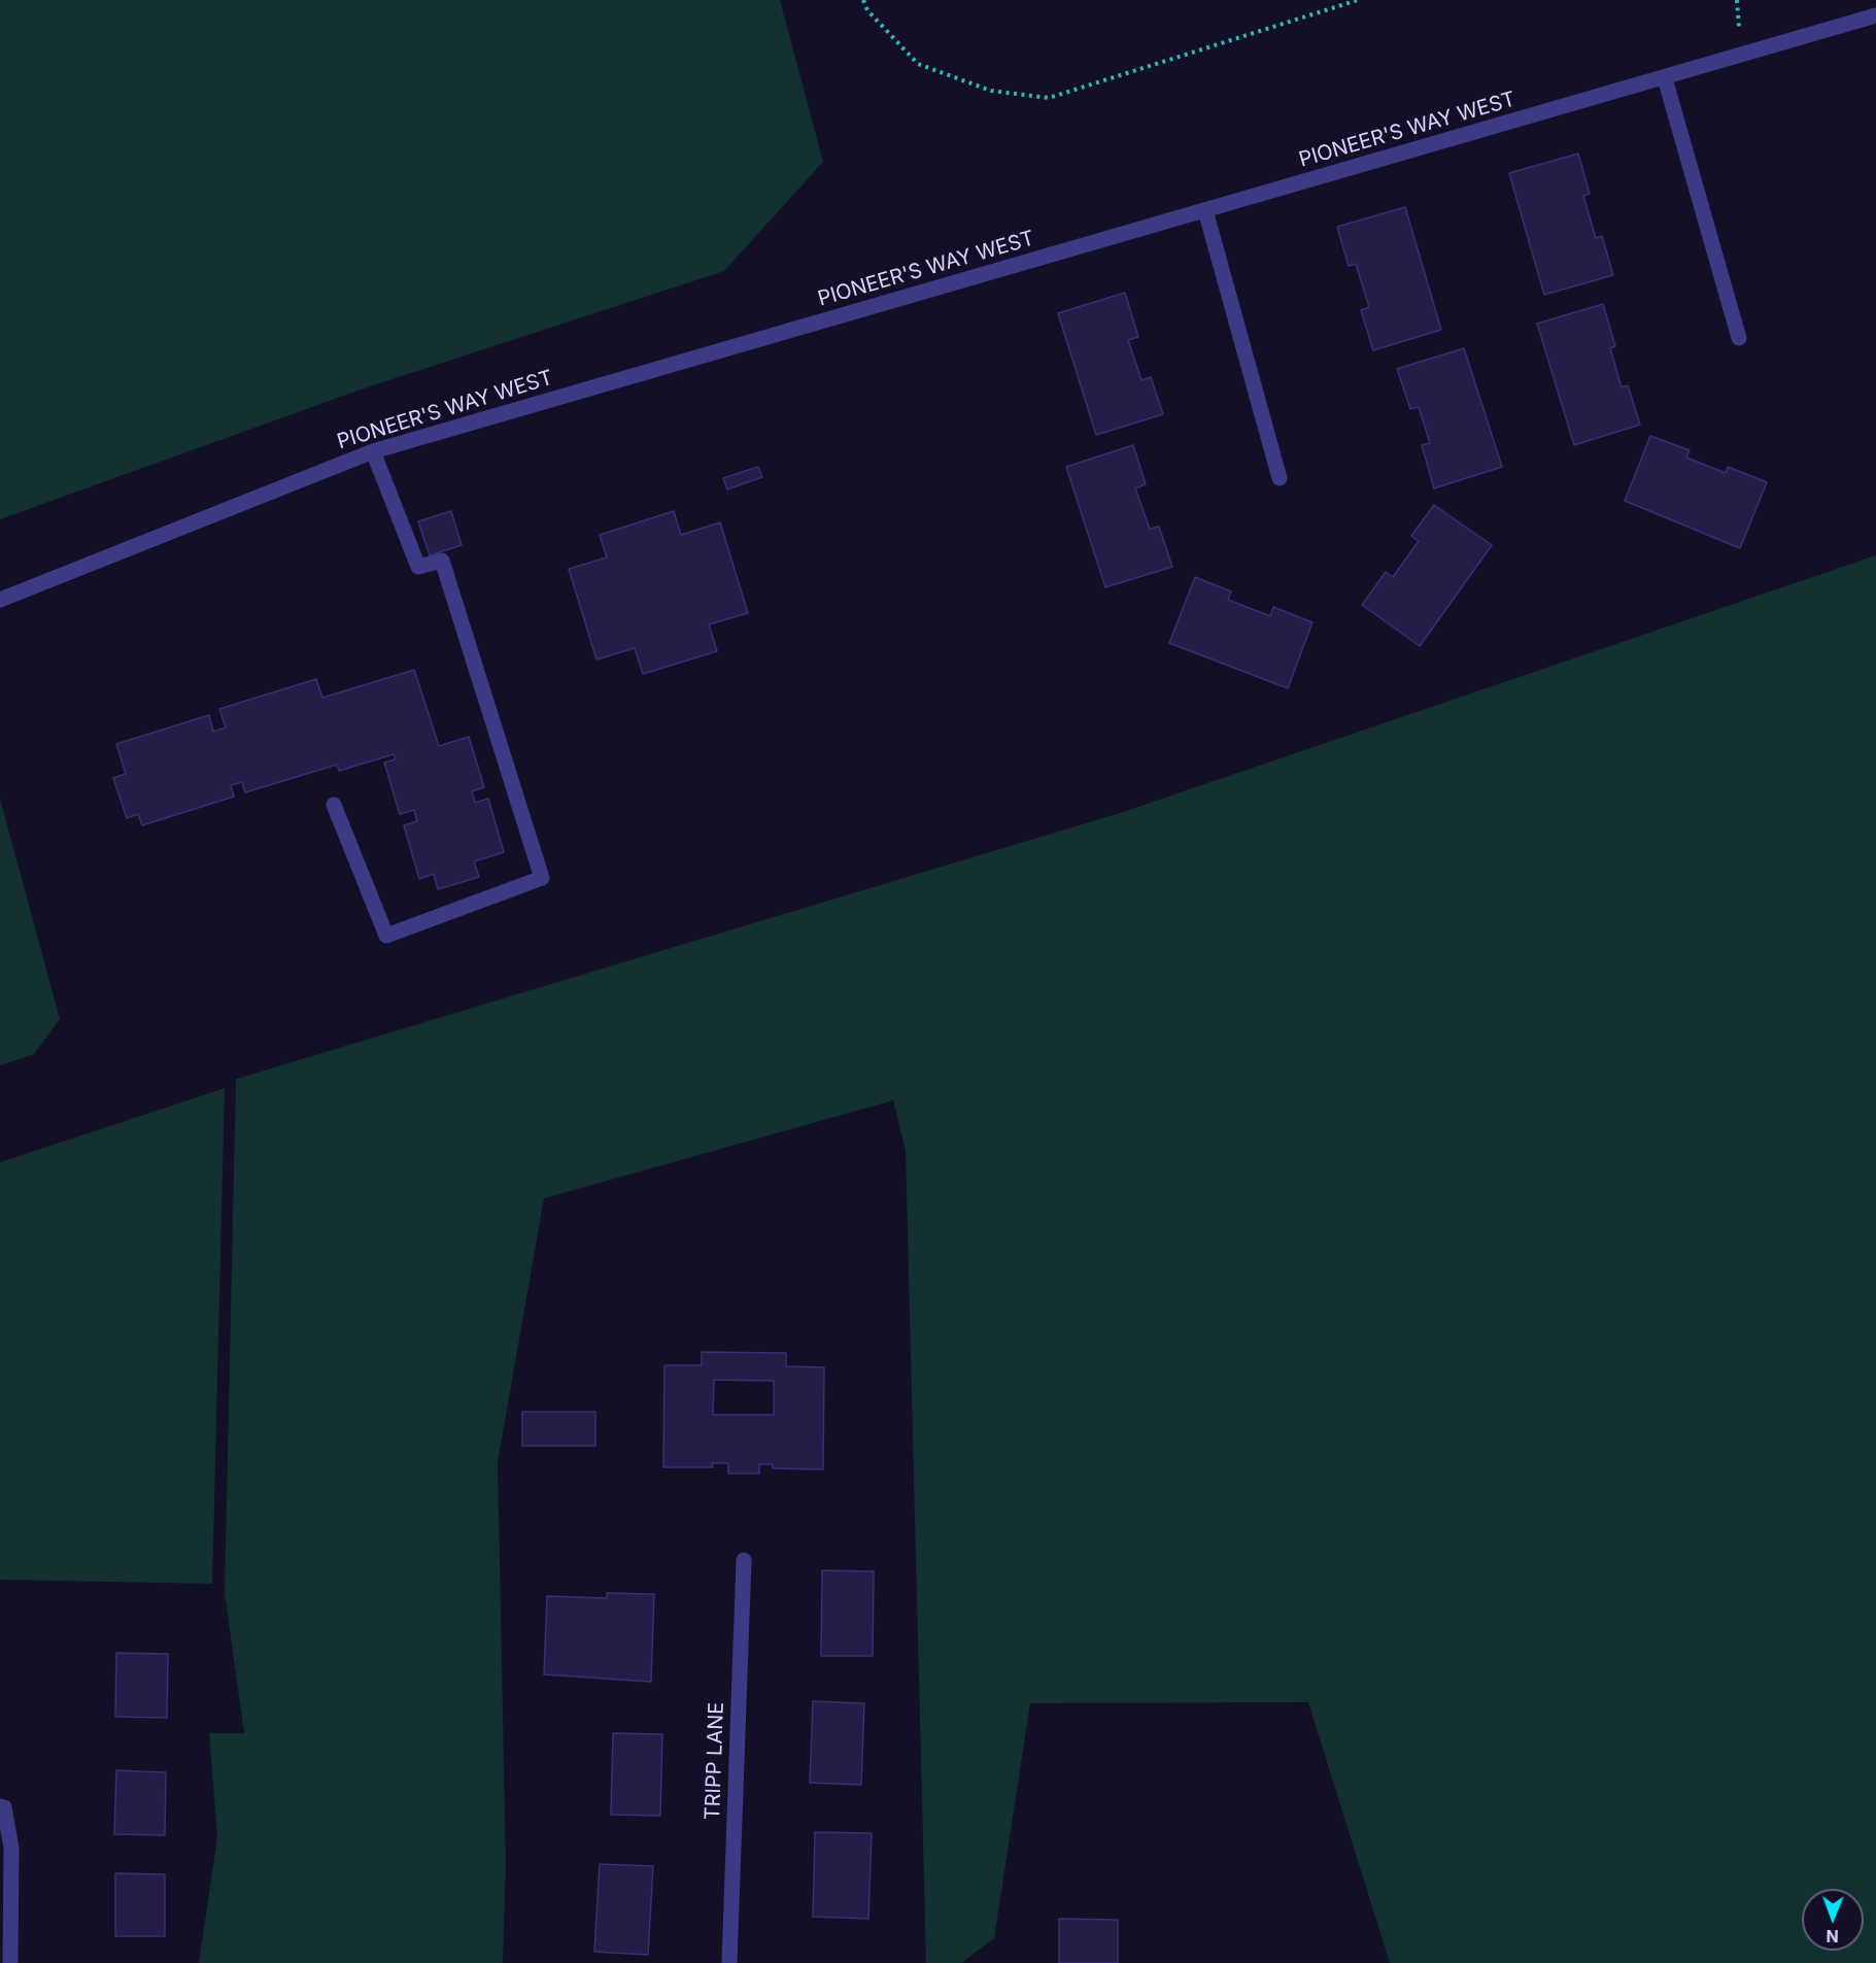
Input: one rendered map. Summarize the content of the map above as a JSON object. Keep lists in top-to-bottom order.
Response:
{
  "streets": {
    "street": ["PIONEER'S WAY WEST", "TRIPP LANE"]
  },
  "north": "bottom"
}
